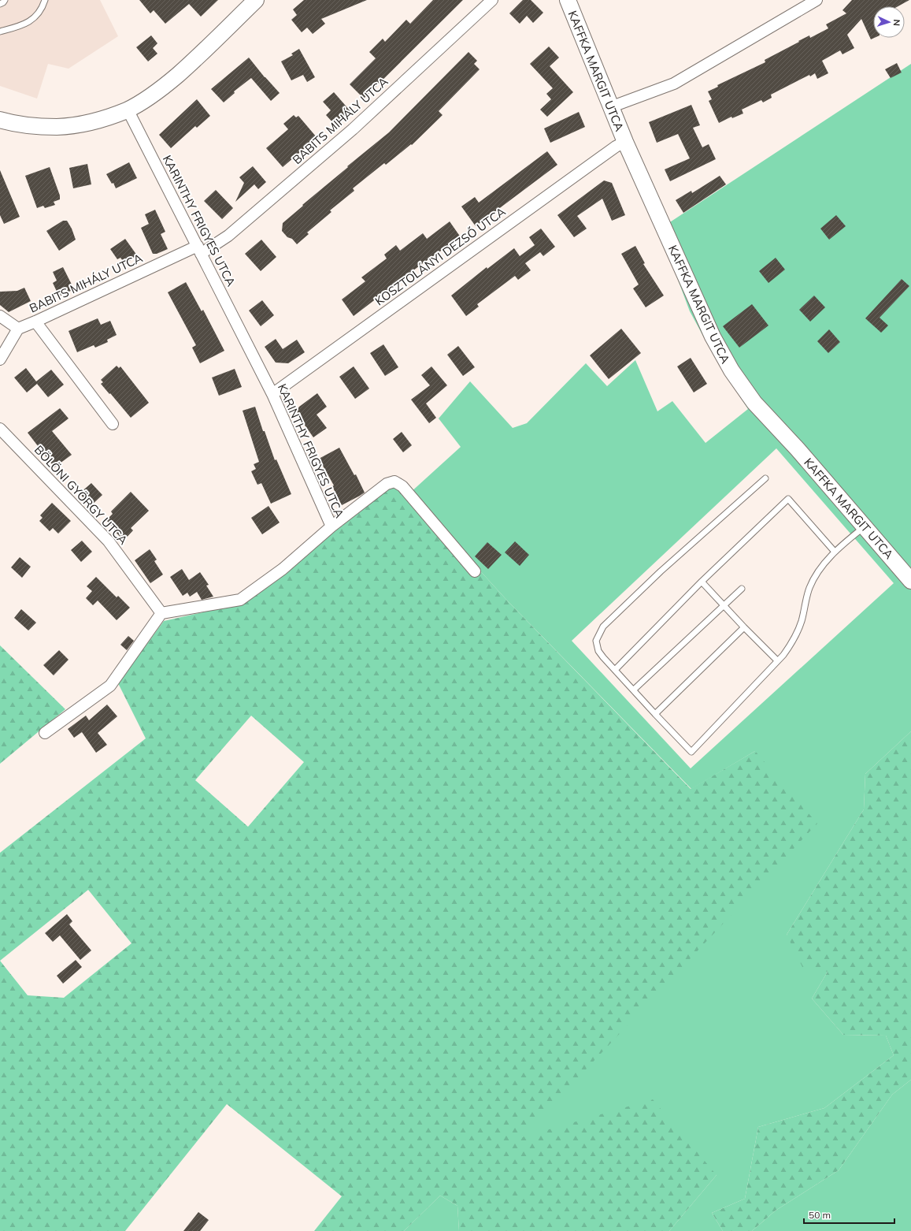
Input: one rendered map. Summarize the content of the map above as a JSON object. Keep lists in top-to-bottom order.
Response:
{
  "streets": {
    "street": [
      "KAFFKA MARGIT UTCA",
      "BABITS MIHÁLY UTCA",
      "KARINTHY FRIGYES UTCA",
      "KOSZTOLÁNYI DEZSŐ UTCA",
      "BÖLÖNI GYÖRGY UTCA"
    ]
  },
  "crossings": [
    ["KAFFKA MARGIT UTCA", "KOSZTOLÁNYI DEZSŐ UTCA"],
    ["BABITS MIHÁLY UTCA", "KARINTHY FRIGYES UTCA"],
    ["KARINTHY FRIGYES UTCA", "KOSZTOLÁNYI DEZSŐ UTCA"],
    ["KARINTHY FRIGYES UTCA", "BÖLÖNI GYÖRGY UTCA"]
  ],
  "scale_bar": "50 m",
  "north": "right"
}
